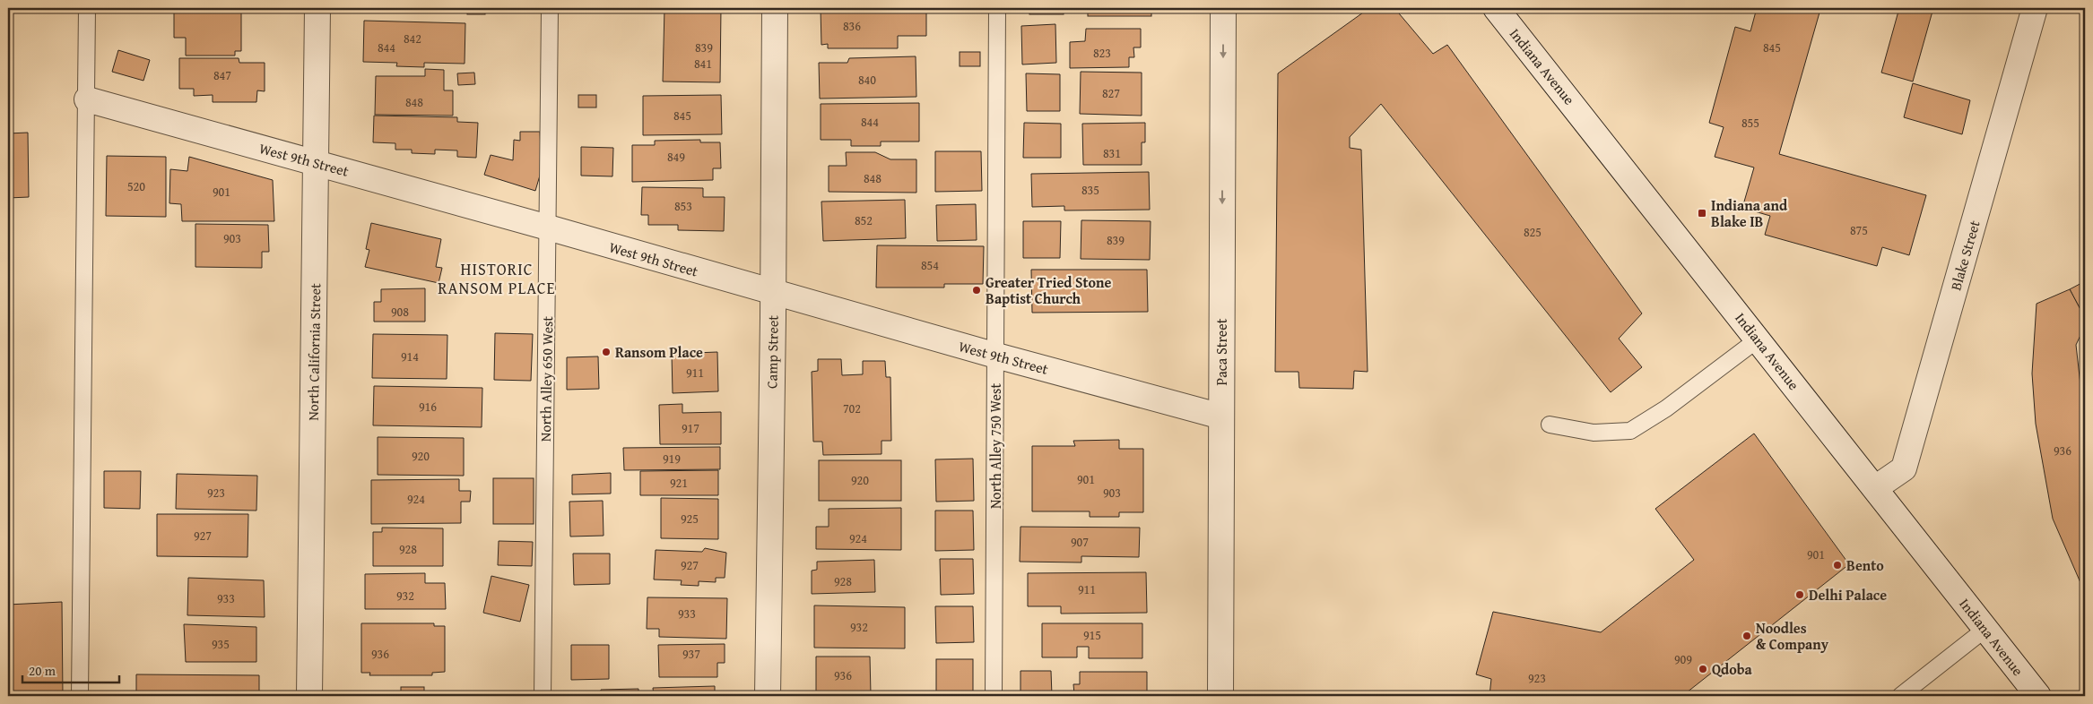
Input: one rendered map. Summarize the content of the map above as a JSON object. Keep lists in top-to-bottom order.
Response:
{
  "streets": {
    "street": [
      "Indiana Avenue",
      "West 9th Street",
      "Blake Street",
      "North California Street",
      "Camp Street",
      "Paca Street"
    ],
    "lane": ["North Alley 650 West", "North Alley 750 West"]
  },
  "crossings": [
    ["Indiana Avenue", "Blake Street"],
    ["West 9th Street", "North California Street"],
    ["West 9th Street", "Camp Street"],
    ["West 9th Street", "Paca Street"],
    ["West 9th Street", "North Alley 650 West"],
    ["West 9th Street", "North Alley 750 West"]
  ],
  "one_way": ["Paca Street"],
  "districts": ["HISTORIC RANSOM PLACE"],
  "places": {
    "transit": ["Indiana and Blake IB"],
    "other": [
      "Greater Tried Stone Baptist Church",
      "Ransom Place",
      "Bento",
      "Delhi Palace",
      "Noodles & Company",
      "Qdoba"
    ]
  },
  "house_numbers": [
    "836",
    "842",
    "844",
    "839",
    "845",
    "823",
    "841",
    "847",
    "840",
    "827",
    "848",
    "845",
    "844",
    "855",
    "831",
    "849",
    "848",
    "520",
    "835",
    "901",
    "853",
    "852",
    "875",
    "825",
    "903",
    "839",
    "854",
    "908",
    "914",
    "911",
    "916",
    "702",
    "917",
    "936",
    "920",
    "919",
    "901",
    "920",
    "921",
    "923",
    "903",
    "924",
    "925",
    "927",
    "924",
    "907",
    "928",
    "901",
    "927",
    "928",
    "911",
    "932",
    "933",
    "933",
    "932",
    "915",
    "935",
    "936",
    "937",
    "909",
    "936",
    "923"
  ],
  "scale_bar": "20 m"
}
